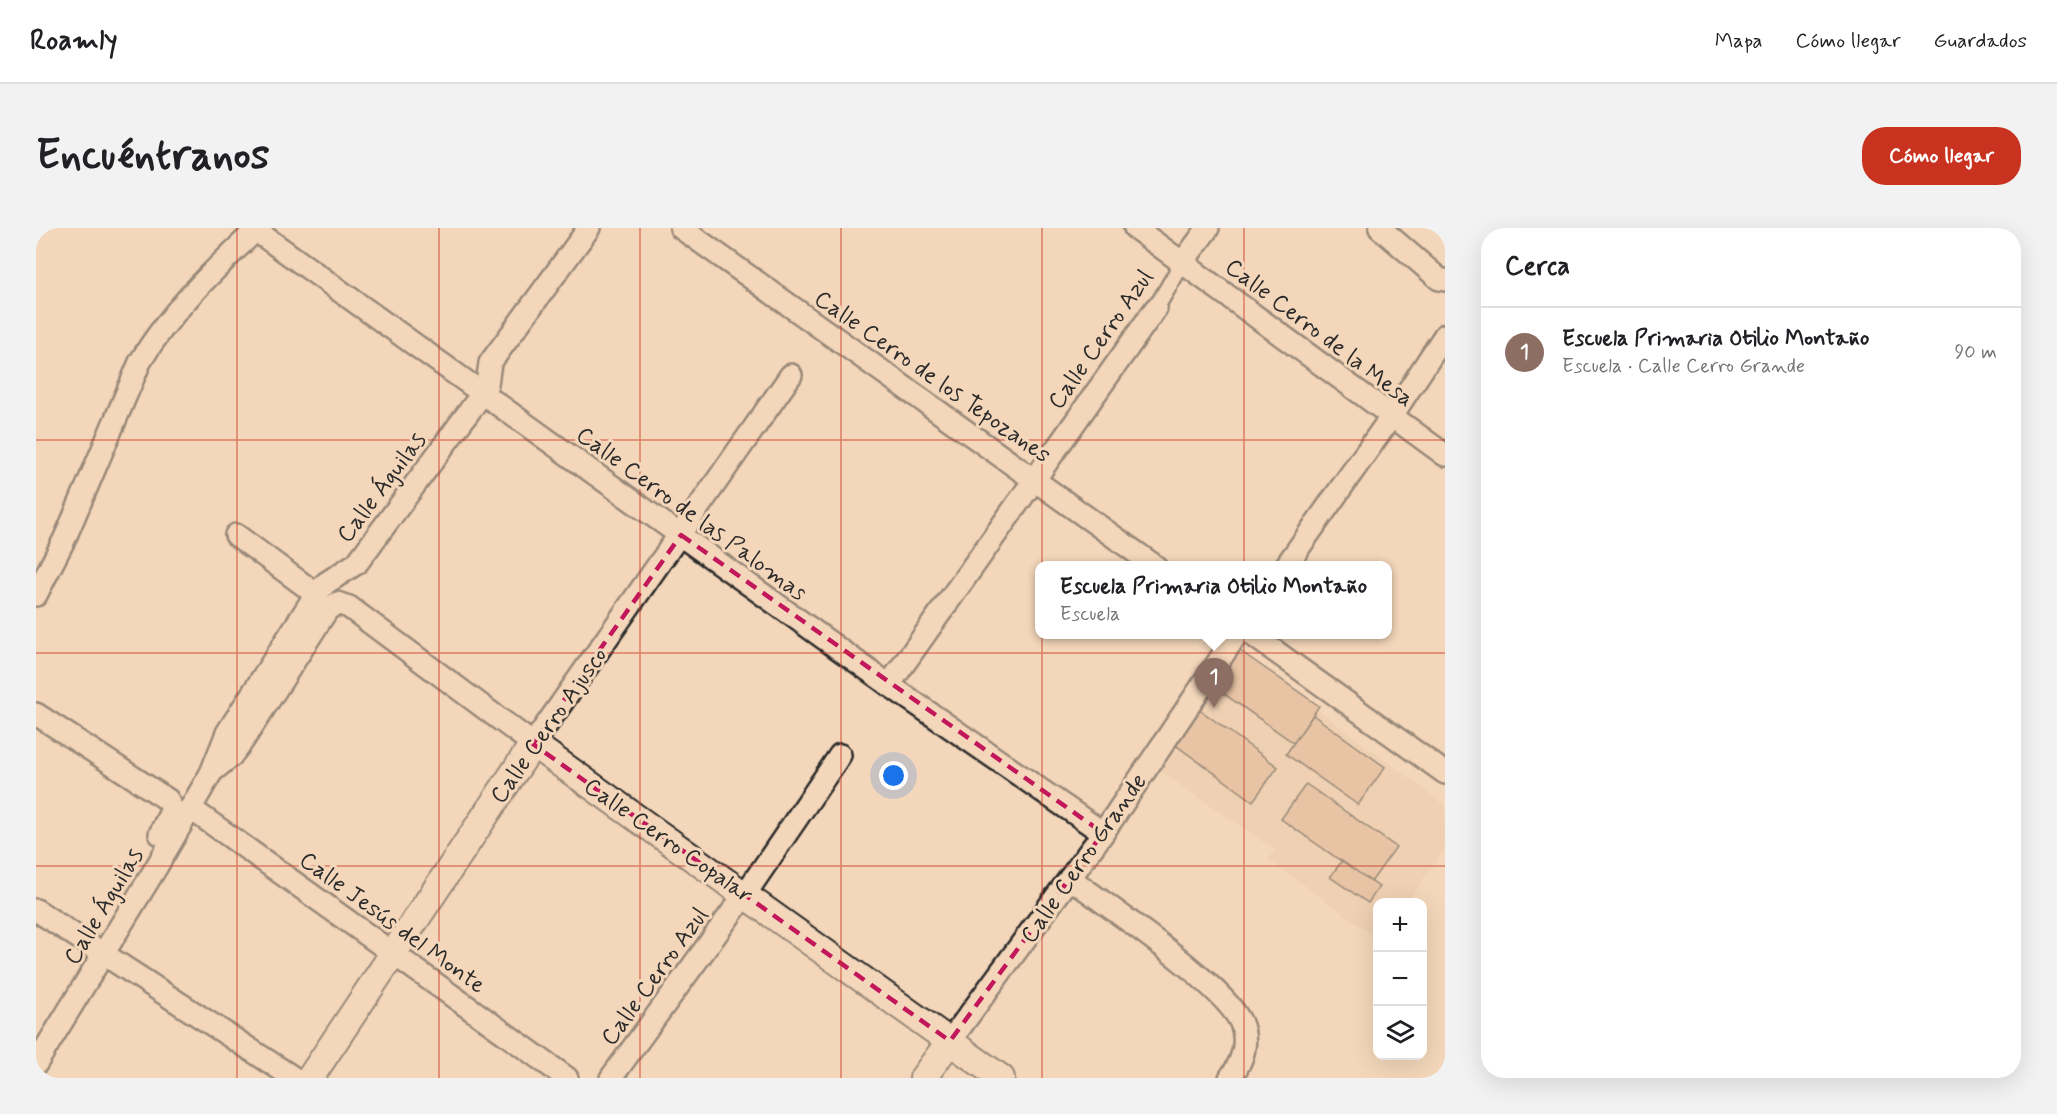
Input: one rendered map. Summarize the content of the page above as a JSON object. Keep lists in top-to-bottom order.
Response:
{
  "streets": {
    "street": [
      "Calle Cerro de la Mesa",
      "Calle Cerro Azul",
      "Calle Cerro de los Tepozanes",
      "Calle Águilas",
      "Calle Cerro de las Palomas",
      "Calle Cerro Ajusco",
      "Calle Cerro Copalar",
      "Calle Cerro Grande",
      "Calle Jesús del Monte"
    ]
  },
  "crossings": [
    ["Calle Cerro de la Mesa", "Calle Cerro Azul"],
    ["Calle Cerro Azul", "Calle Cerro de los Tepozanes"],
    ["Calle Cerro Azul", "Calle Cerro de las Palomas"],
    ["Calle Cerro Azul", "Calle Cerro Copalar"],
    ["Calle Águilas", "Calle Cerro de las Palomas"],
    ["Calle Águilas", "Calle Cerro Copalar"],
    ["Calle Águilas", "Calle Jesús del Monte"],
    ["Calle Cerro de las Palomas", "Calle Cerro Ajusco"],
    ["Calle Cerro de las Palomas", "Calle Cerro Grande"],
    ["Calle Cerro Ajusco", "Calle Cerro Copalar"],
    ["Calle Cerro Ajusco", "Calle Jesús del Monte"],
    ["Calle Cerro Copalar", "Calle Cerro Grande"]
  ],
  "page": {
    "header": "Roamly",
    "nav": ["Mapa", "Cómo llegar", "Guardados"],
    "buttons": "Cómo llegar",
    "title": "Encuéntranos",
    "heading": "Cerca",
    "list": [
      {
        "mark": "1",
        "name": "Escuela Primaria Otilio Montaño",
        "note": "Escuela · Calle Cerro Grande",
        "value": "90 m"
      }
    ],
    "popup": ["Escuela Primaria Otilio Montaño", "Escuela"],
    "pins": "1",
    "map_buttons": ["+", "−"]
  }
}
